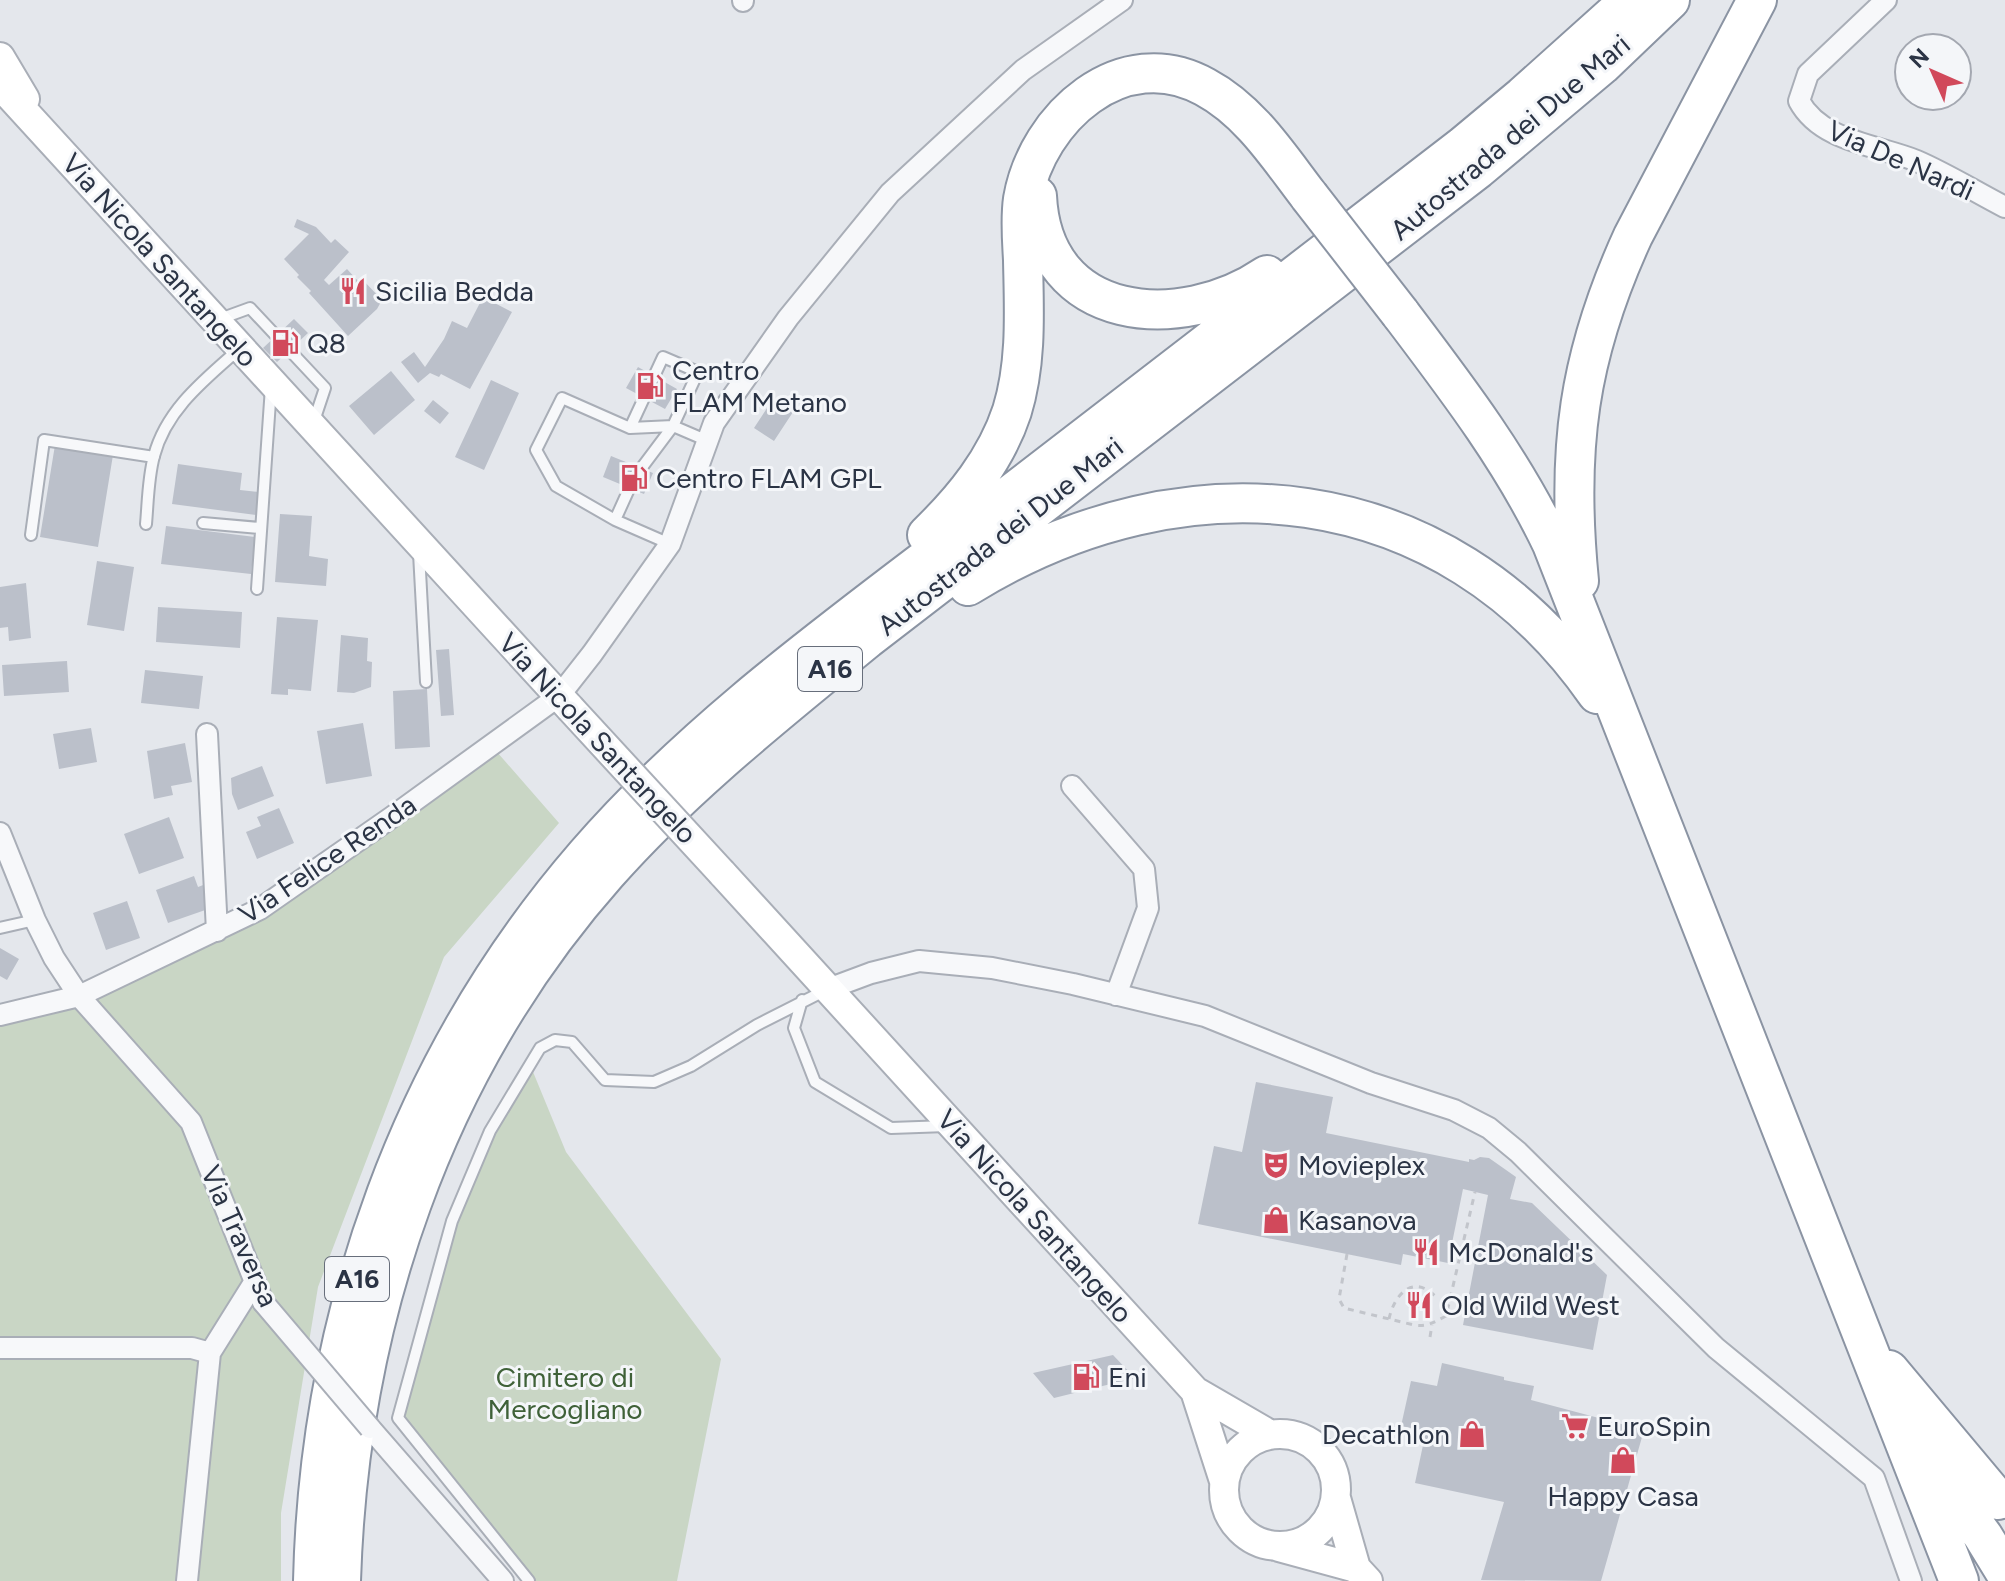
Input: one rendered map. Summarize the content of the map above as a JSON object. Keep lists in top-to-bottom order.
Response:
{
  "streets": {
    "highway": ["Autostrada dei Due Mari", "A16"],
    "main road": ["Via Nicola Santangelo"],
    "street": ["Via De Nardi", "Via Felice Renda", "Via Traversa"]
  },
  "crossings": [
    ["Via Nicola Santangelo", "Via Felice Renda"],
    ["Via Felice Renda", "Via Traversa"]
  ],
  "parks": ["Cimitero di Mercogliano"],
  "places": {
    "restaurant": ["Sicilia Bedda", "McDonald's", "Old Wild West"],
    "fuel station": [
      "Q8",
      "Centro FLAM Metano",
      "Centro FLAM GPL",
      "Eni"
    ],
    "theatre": ["Movieplex"],
    "shop": ["Kasanova", "Decathlon", "Happy Casa"],
    "supermarket": ["EuroSpin"]
  },
  "north": "top left"
}
